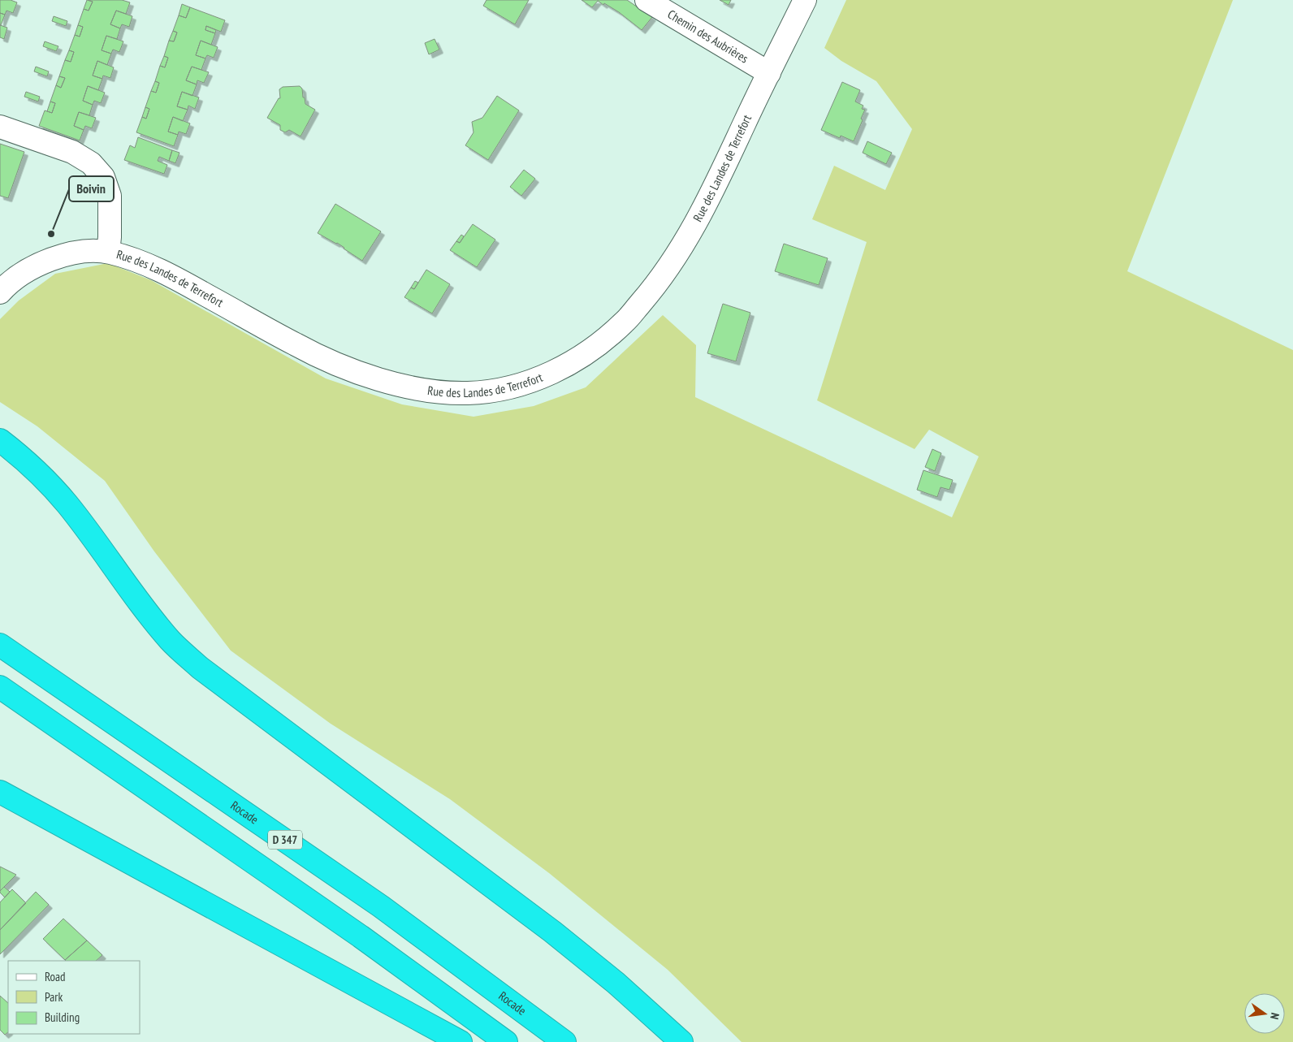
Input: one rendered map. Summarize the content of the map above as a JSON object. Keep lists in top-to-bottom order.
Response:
{
  "streets": {
    "highway": ["Rocade", "D 347"],
    "street": ["Chemin des Aubrières", "Rue des Landes de Terrefort"]
  },
  "crossings": [
    ["Chemin des Aubrières", "Rue des Landes de Terrefort"]
  ],
  "places": ["Boivin"],
  "legend": ["Road", "Park", "Building"],
  "north": "right"
}
